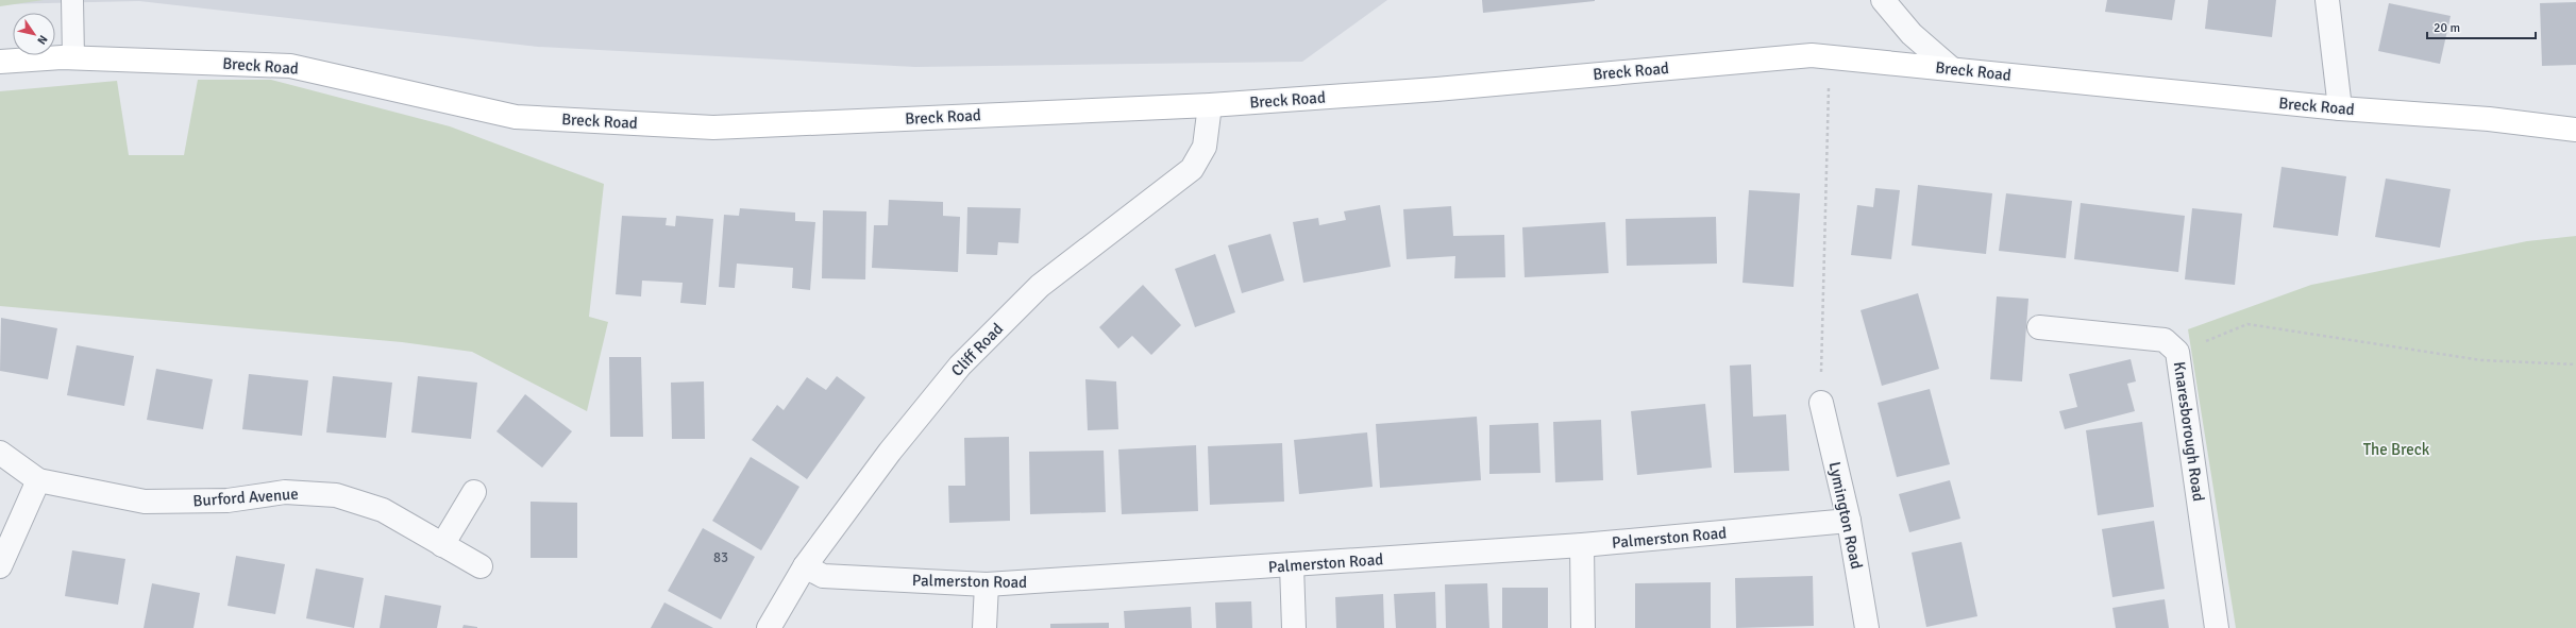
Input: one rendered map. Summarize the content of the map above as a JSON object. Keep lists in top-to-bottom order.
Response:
{
  "streets": {
    "main road": ["Breck Road"],
    "street": [
      "Cliff Road",
      "Knaresborough Road",
      "Burford Avenue",
      "Lymington Road",
      "Palmerston Road"
    ]
  },
  "crossings": [
    ["Breck Road", "Cliff Road"],
    ["Cliff Road", "Palmerston Road"],
    ["Lymington Road", "Palmerston Road"]
  ],
  "parks": ["The Breck"],
  "house_numbers": ["83"],
  "scale_bar": "20 m",
  "north": "bottom right"
}
